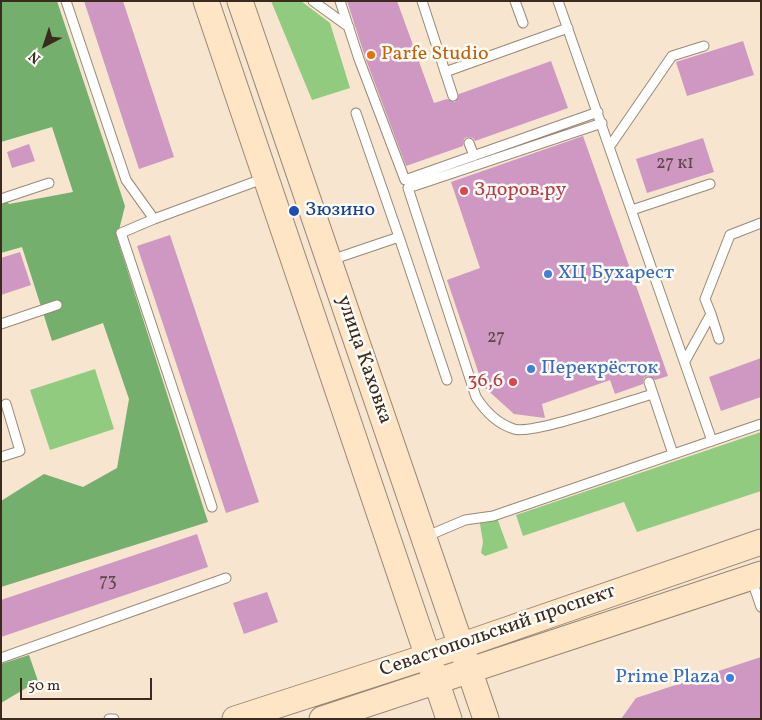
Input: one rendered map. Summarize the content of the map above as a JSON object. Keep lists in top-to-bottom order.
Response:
{
  "streets": {
    "main road": ["улица Каховка", "Севастопольский проспект"]
  },
  "crossings": [
    ["улица Каховка", "Севастопольский проспект"]
  ],
  "places": [
    "Parfe Studio",
    "Здоров.ру",
    "Зюзино",
    "ХЦ Бухарест",
    "Перекрёсток",
    "36,6",
    "Prime Plaza"
  ],
  "house_numbers": ["27 к1", "27", "73"],
  "scale_bar": "50 m",
  "north": "bottom left"
}
